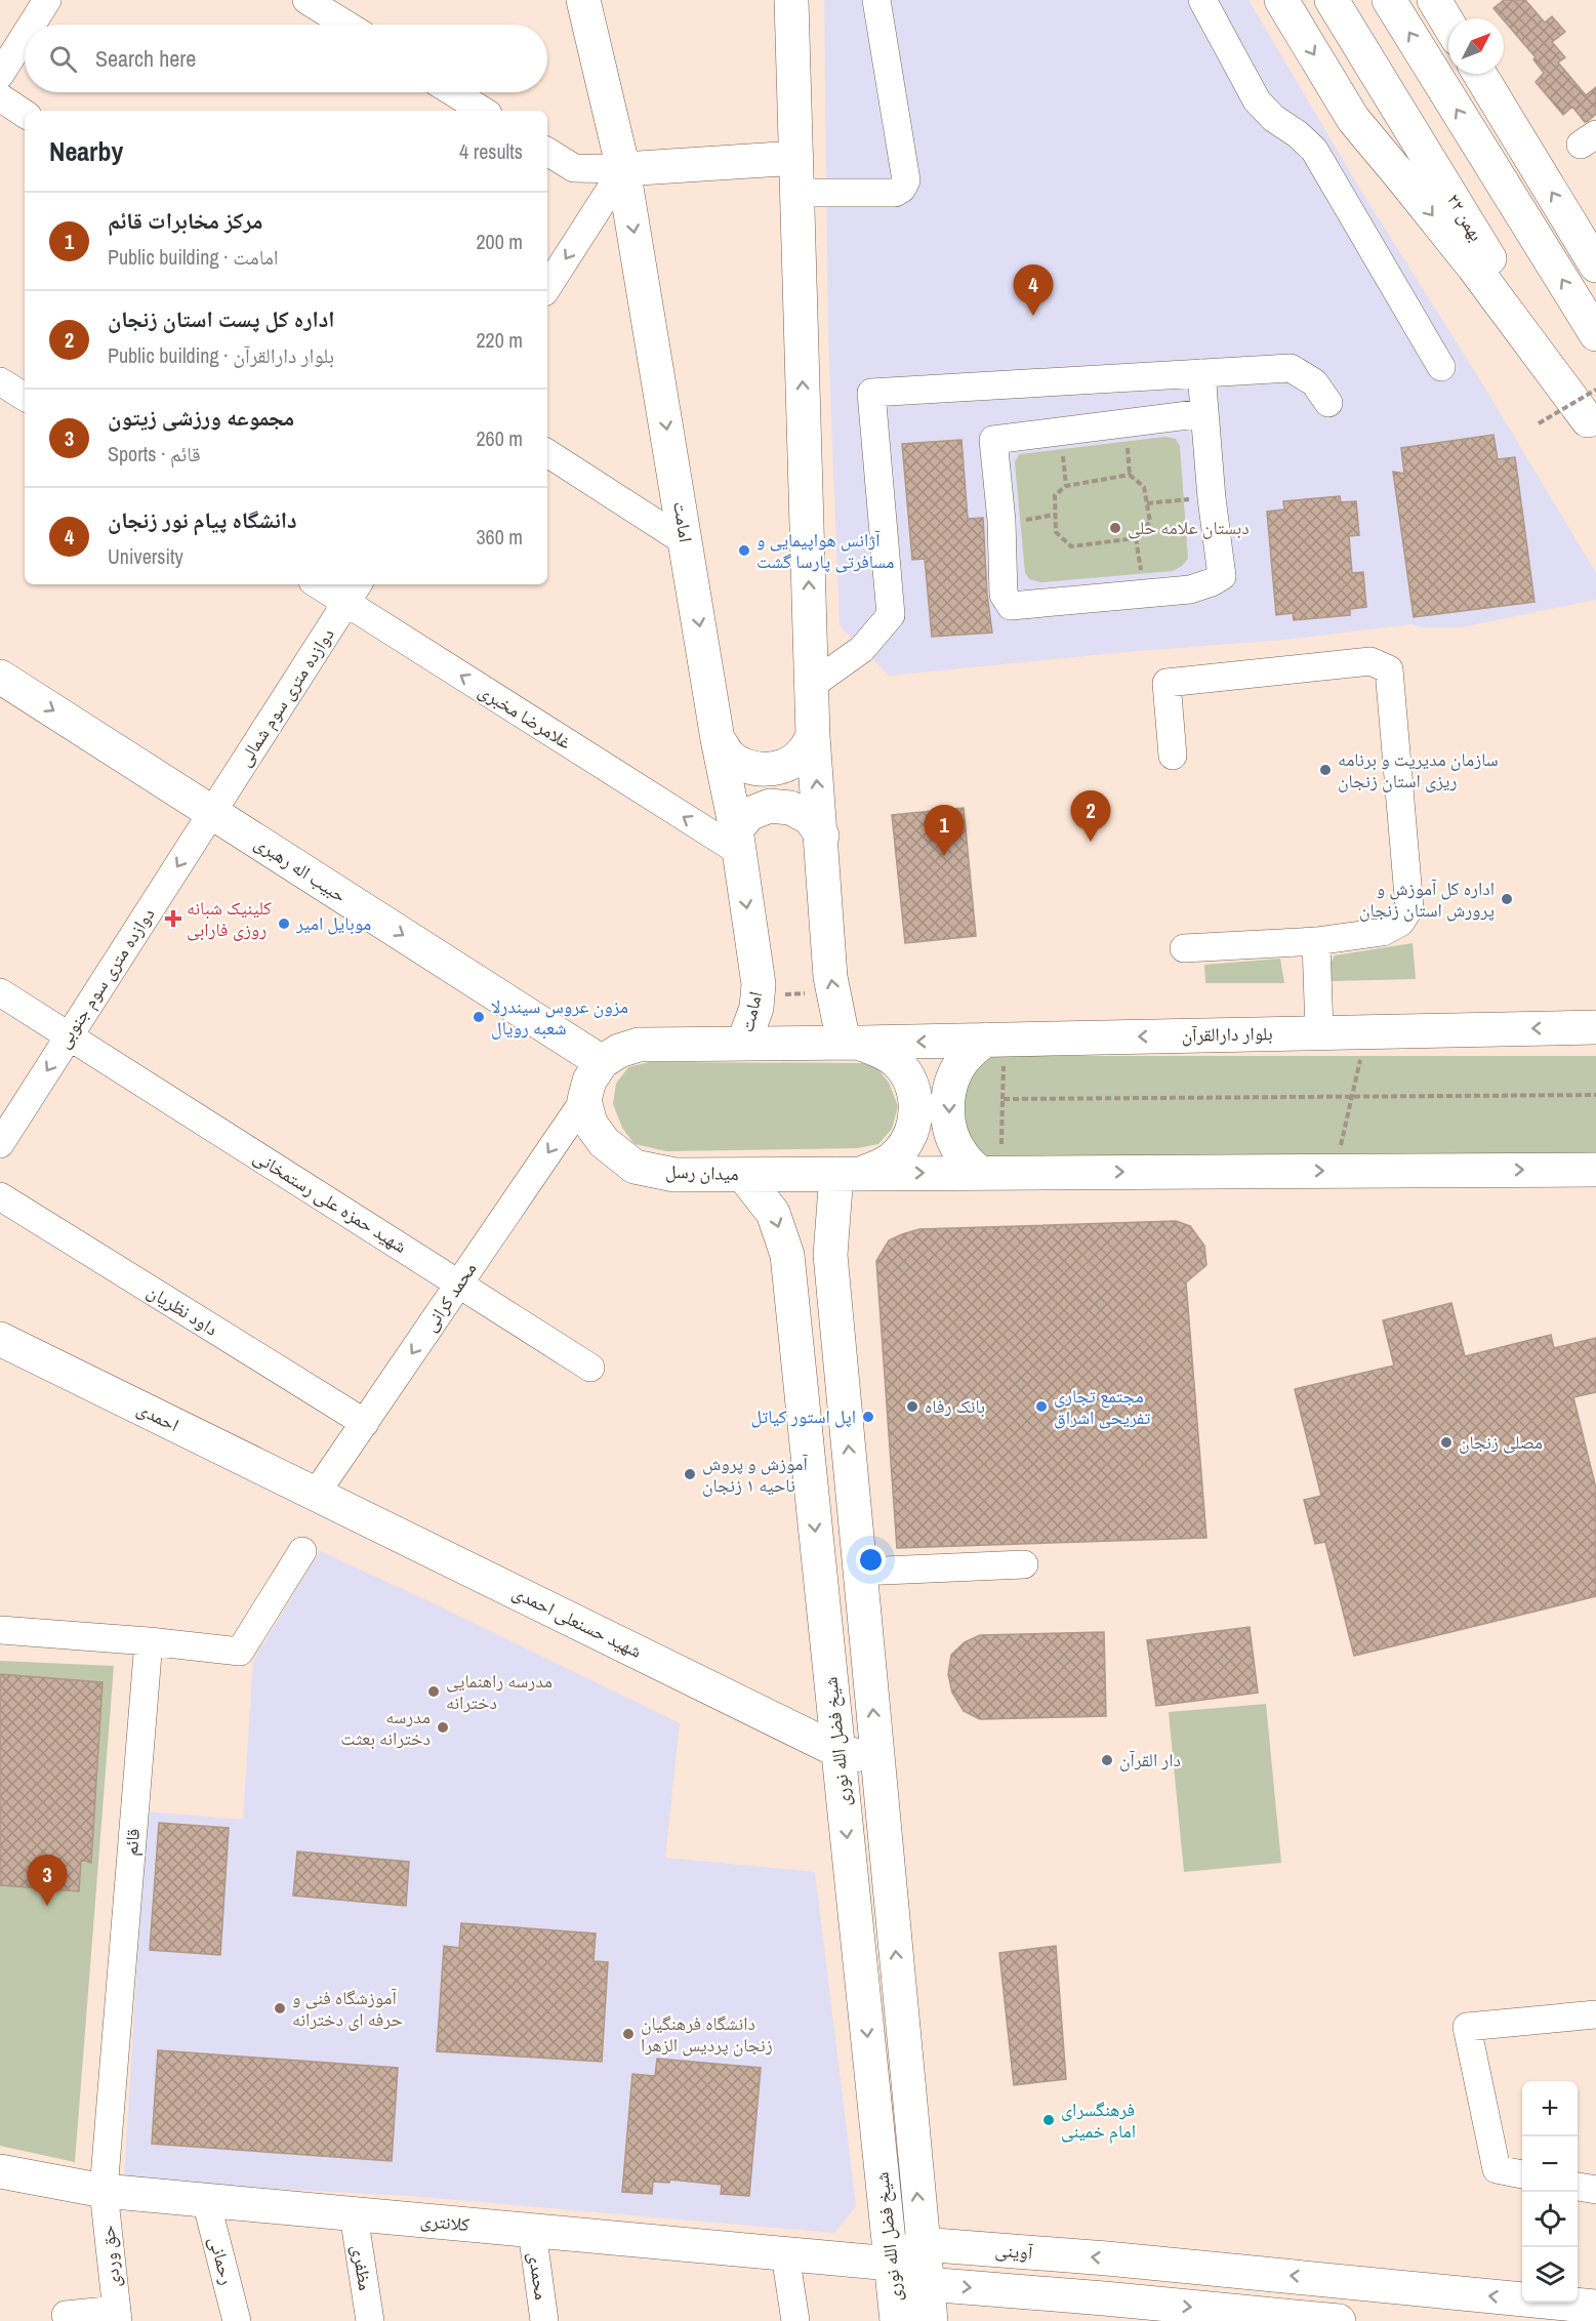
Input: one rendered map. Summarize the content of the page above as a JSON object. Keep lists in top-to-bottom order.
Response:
{
  "streets": {
    "main road": [
      "۲۲ بهمن",
      "امامت",
      "حبیب اله رهبری",
      "بلوار دارالقرآن",
      "میدان رسل",
      "احمدی",
      "شهید حسنعلی احمدی",
      "شیخ فضل الله نوری",
      "کلانتری",
      "آوینی"
    ],
    "street": [
      "دوازده متری سوم شمالی",
      "غلامرضا مخبری",
      "دوازده متری سوم جنوبی",
      "شهید حمزه علی رستمخانی",
      "محمد کرانی",
      "داود نظریان",
      "قائم",
      "حق وردی",
      "رحمانی",
      "مظفری",
      "محمدی"
    ]
  },
  "crossings": [
    ["امامت", "غلامرضا مخبری"],
    ["امامت", "میدان رسل"],
    ["دوازده متری سوم شمالی", "غلامرضا مخبری"],
    ["دوازده متری سوم شمالی", "حبیب اله رهبری"],
    ["دوازده متری سوم شمالی", "دوازده متری سوم جنوبی"],
    ["حبیب اله رهبری", "دوازده متری سوم جنوبی"],
    ["حبیب اله رهبری", "میدان رسل"],
    ["دوازده متری سوم جنوبی", "شهید حمزه علی رستمخانی"],
    ["بلوار دارالقرآن", "میدان رسل"],
    ["میدان رسل", "محمد کرانی"],
    ["میدان رسل", "شیخ فضل الله نوری"],
    ["شهید حمزه علی رستمخانی", "محمد کرانی"],
    ["محمد کرانی", "داود نظریان"],
    ["محمد کرانی", "احمدی"],
    ["محمد کرانی", "شهید حسنعلی احمدی"],
    ["احمدی", "شهید حسنعلی احمدی"],
    ["شهید حسنعلی احمدی", "شیخ فضل الله نوری"],
    ["شیخ فضل الله نوری", "کلانتری"],
    ["شیخ فضل الله نوری", "آوینی"],
    ["قائم", "کلانتری"],
    ["قائم", "حق وردی"],
    ["کلانتری", "حق وردی"],
    ["کلانتری", "رحمانی"],
    ["کلانتری", "مظفری"],
    ["کلانتری", "محمدی"]
  ],
  "one_way": ["حبیب اله رهبری", "دوازده متری سوم جنوبی", "محمد کرانی"],
  "places": {
    "other": [
      "دبستان علامه حلی",
      "آژانس هواپیمایی و مسافرتی پارسا گشت",
      "سازمان مدیریت و برنامه ریزی استان زنجان",
      "اداره کل آموزش و پرورش استان زنجان",
      "موبایل امیر",
      "مزون عروس سیندرلا شعبه رویال",
      "بانک رفاه",
      "مجتمع تجاری تفریحی اشراق",
      "اپل استور کیاتل",
      "مصلی زنجان",
      "آموزش و پروش ناحیه ۱ زنجان",
      "مدرسه راهنمایی دخترانه",
      "مدرسه دخترانه بعثت",
      "دار القرآن",
      "آموزشگاه فنی و حرفه ای دخترانه",
      "دانشگاه فرهنگیان زنجان پردیس الزهرا",
      "فرهنگسرای امام خمینی"
    ],
    "health": ["کلینیک شبانه روزی فارابی"]
  },
  "north": "top right",
  "page": {
    "search": "Search here",
    "heading": ["Nearby", "4 results"],
    "list": [
      {
        "mark": "1",
        "name": "مرکز مخابرات قائم",
        "note": "Public building · امامت",
        "value": "200 m"
      },
      {
        "mark": "2",
        "name": "اداره کل پست استان زنجان",
        "note": "Public building · بلوار دارالقرآن",
        "value": "220 m"
      },
      {
        "mark": "3",
        "name": "مجموعه ورزشی زیتون",
        "note": "Sports · قائم",
        "value": "260 m"
      },
      {
        "mark": "4",
        "name": "دانشگاه پیام نور زنجان",
        "note": "University",
        "value": "360 m"
      }
    ],
    "pins": [
      "4",
      "2",
      "1",
      "3"
    ],
    "map_buttons": ["+", "−"]
  }
}
